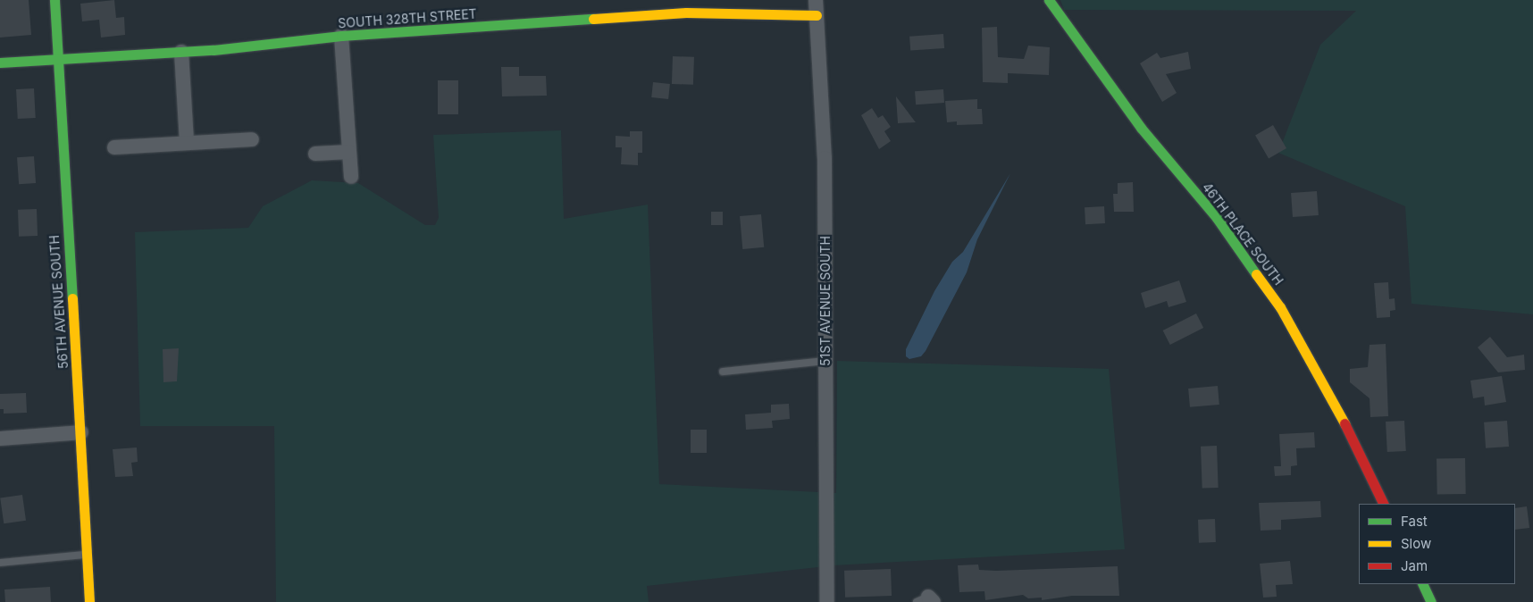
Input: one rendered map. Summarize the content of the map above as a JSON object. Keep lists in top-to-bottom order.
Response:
{
  "streets": {
    "street": [
      "SOUTH 328TH STREET",
      "46TH PLACE SOUTH",
      "51ST AVENUE SOUTH",
      "56TH AVENUE SOUTH"
    ]
  },
  "crossings": [
    ["SOUTH 328TH STREET", "51ST AVENUE SOUTH"],
    ["SOUTH 328TH STREET", "56TH AVENUE SOUTH"]
  ],
  "legend": ["Fast", "Slow", "Jam"]
}
